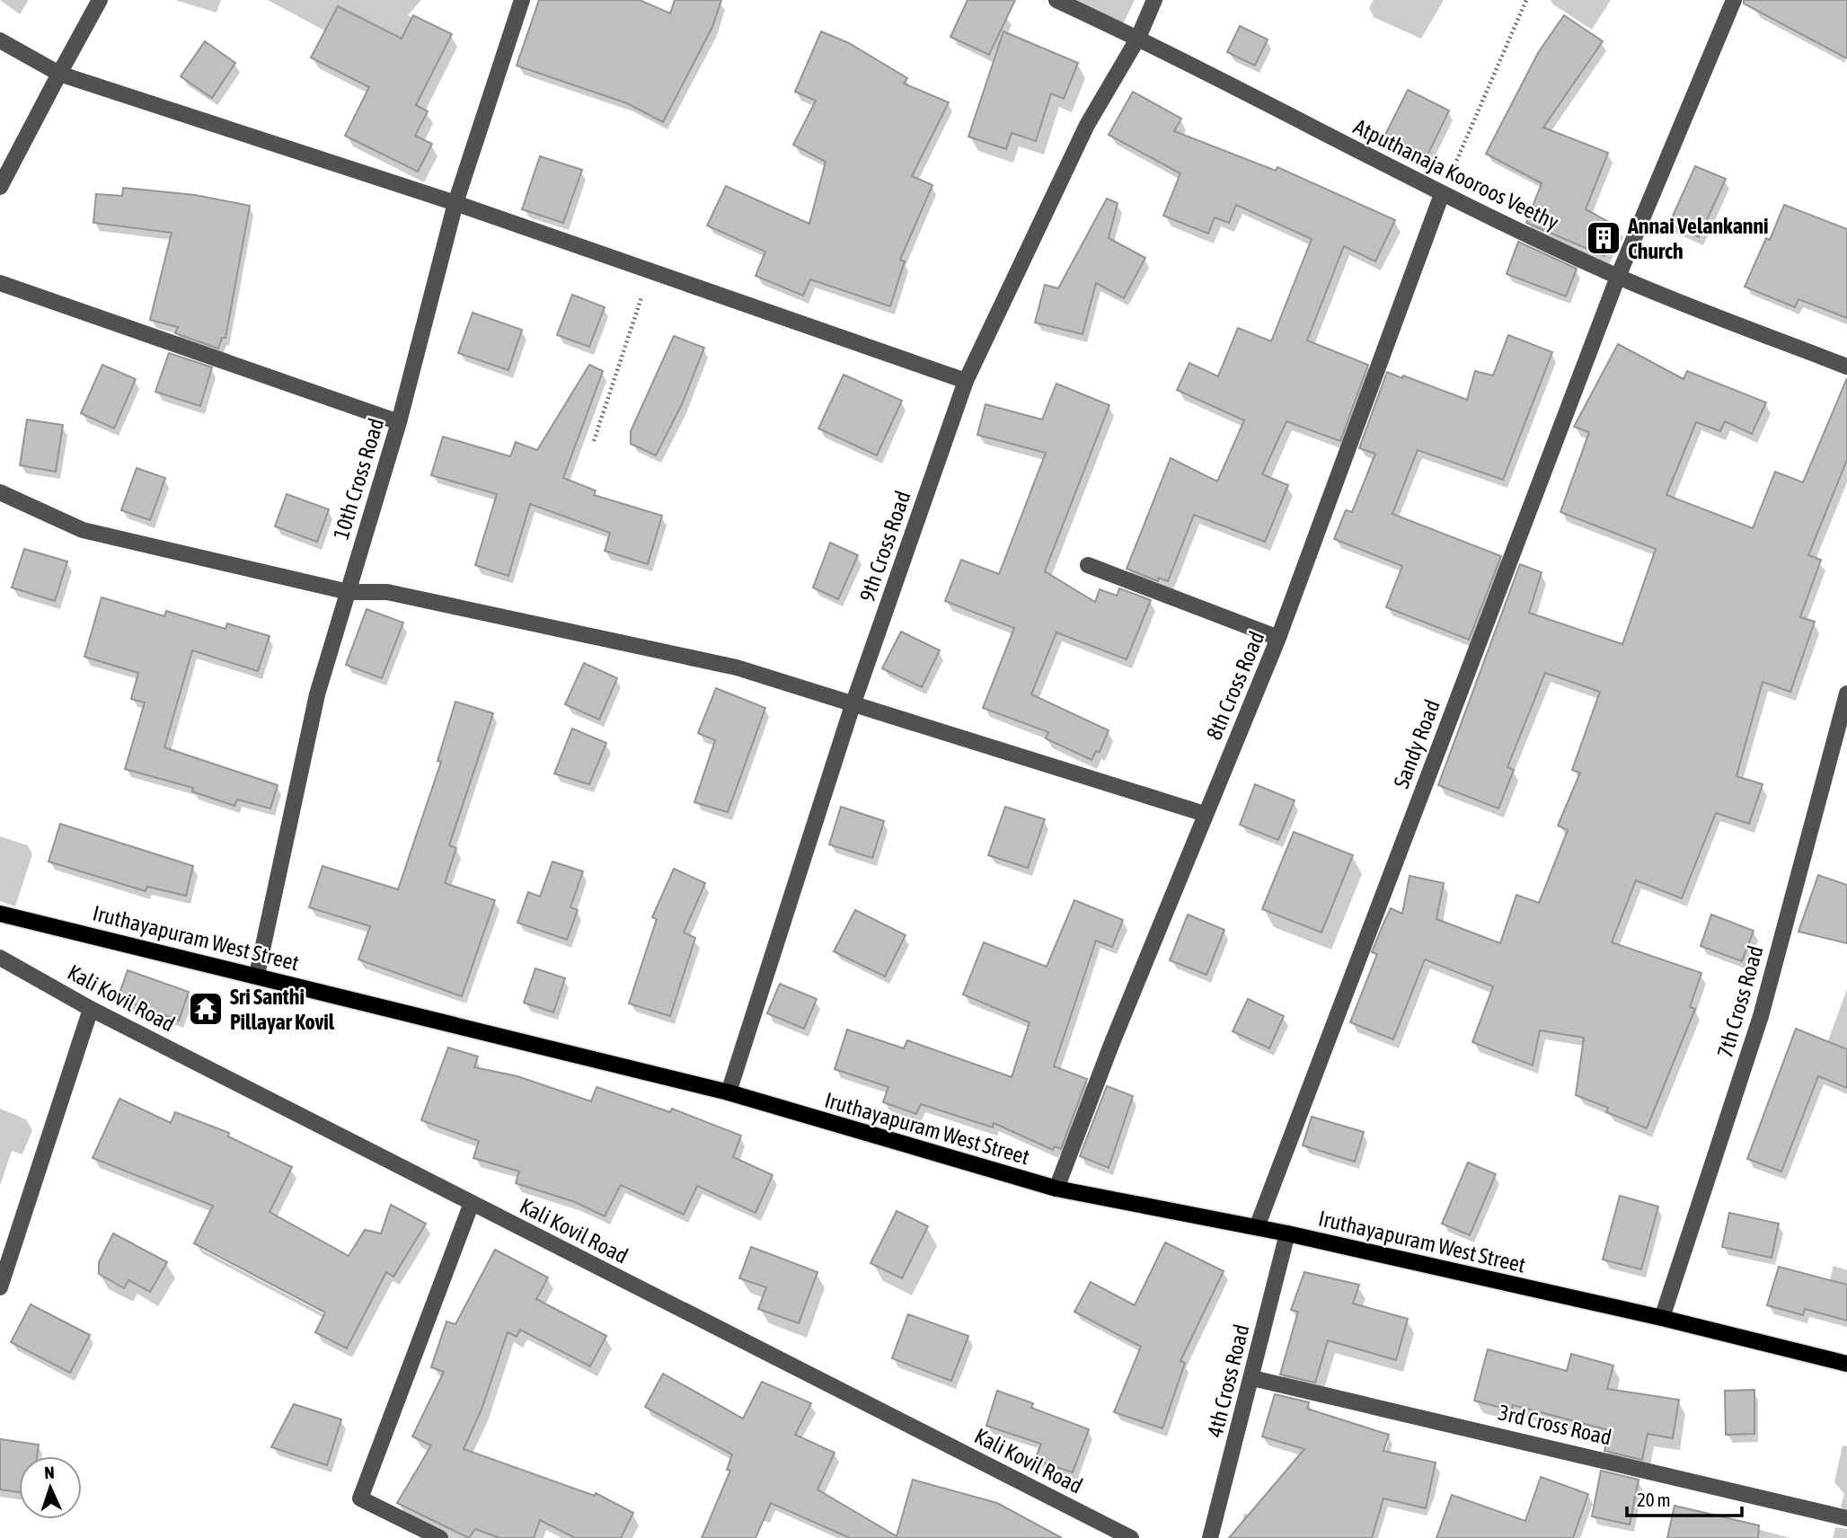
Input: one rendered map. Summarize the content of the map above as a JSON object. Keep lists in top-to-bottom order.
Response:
{
  "streets": {
    "main road": ["Iruthayapuram West Street"],
    "street": [
      "Atputhanaja Kooroos Veethy",
      "10th Cross Road",
      "9th Cross Road",
      "8th Cross Road",
      "Sandy Road",
      "Kali Kovil Road",
      "7th Cross Road",
      "4th Cross Road",
      "3rd Cross Road"
    ]
  },
  "crossings": [
    ["Atputhanaja Kooroos Veethy", "9th Cross Road"],
    ["Atputhanaja Kooroos Veethy", "8th Cross Road"],
    ["Atputhanaja Kooroos Veethy", "Sandy Road"],
    ["10th Cross Road", "Iruthayapuram West Street"],
    ["9th Cross Road", "Iruthayapuram West Street"],
    ["8th Cross Road", "Iruthayapuram West Street"],
    ["Sandy Road", "Iruthayapuram West Street"],
    ["Iruthayapuram West Street", "7th Cross Road"],
    ["Iruthayapuram West Street", "4th Cross Road"],
    ["4th Cross Road", "3rd Cross Road"]
  ],
  "places": {
    "building": ["Annai Velankanni Church"],
    "temple": ["Sri Santhi Pillayar Kovil"]
  },
  "scale_bar": "20 m",
  "north": "top"
}
